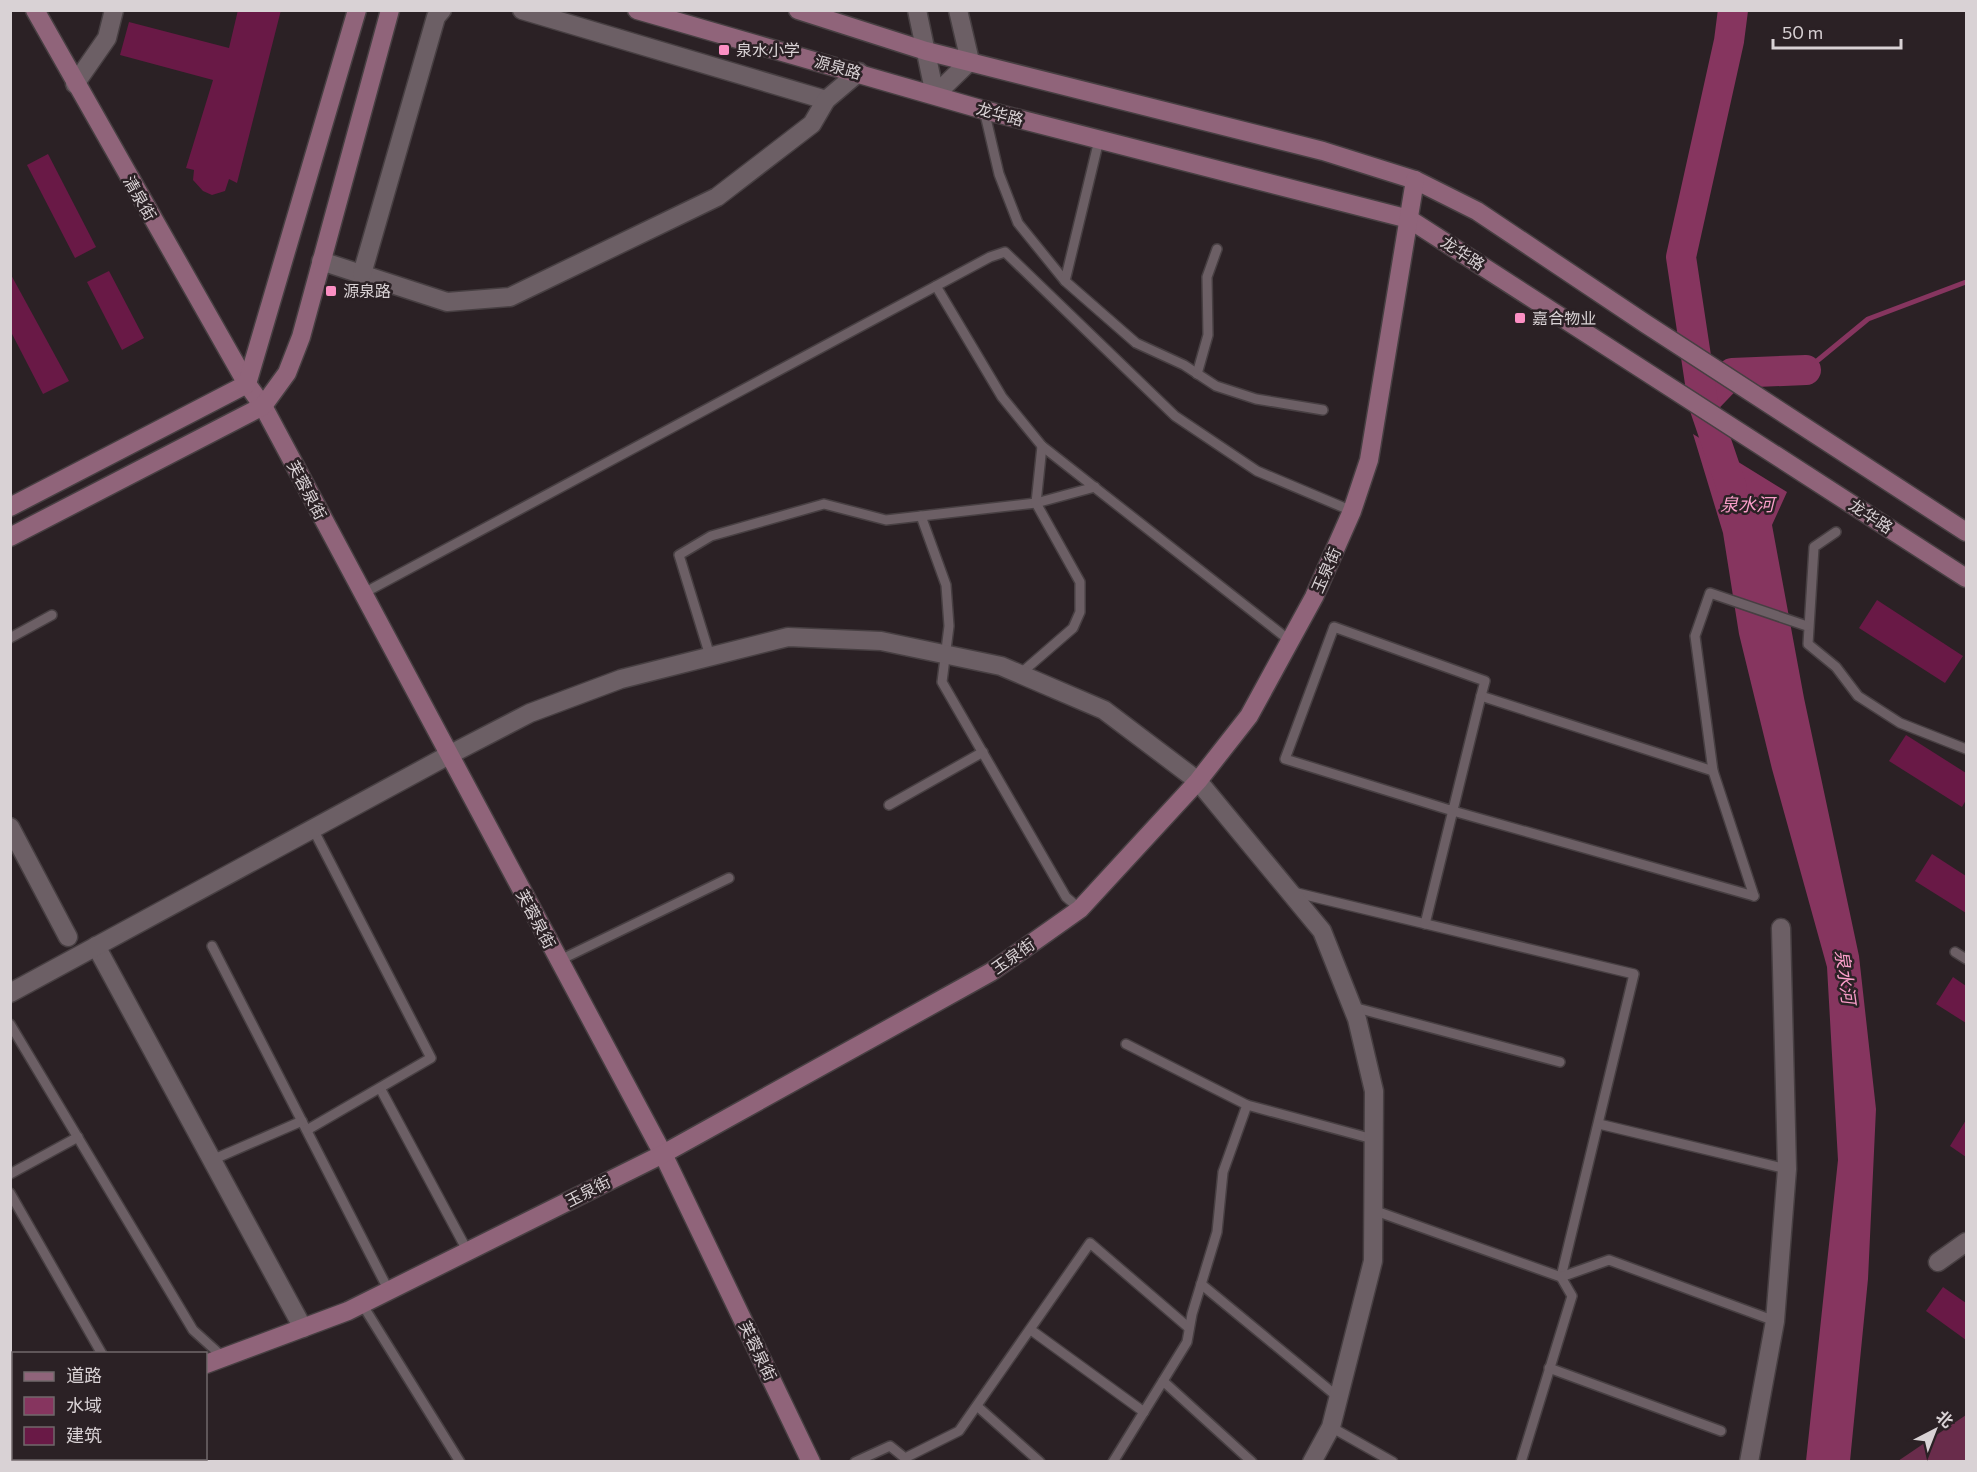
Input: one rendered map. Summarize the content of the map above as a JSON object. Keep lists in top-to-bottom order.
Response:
{
  "streets": {
    "street": [
      "源泉路",
      "龙华路",
      "清泉街",
      "芙蓉泉街",
      "玉泉街"
    ]
  },
  "crossings": [
    ["源泉路", "龙华路"],
    ["龙华路", "玉泉街"],
    ["清泉街", "芙蓉泉街"],
    ["芙蓉泉街", "玉泉街"]
  ],
  "water": ["泉水河"],
  "places": {
    "transit": ["泉水小学", "源泉路", "嘉合物业"]
  },
  "legend": ["道路", "水域", "建筑"],
  "scale_bar": "50 m",
  "north": "top right"
}
